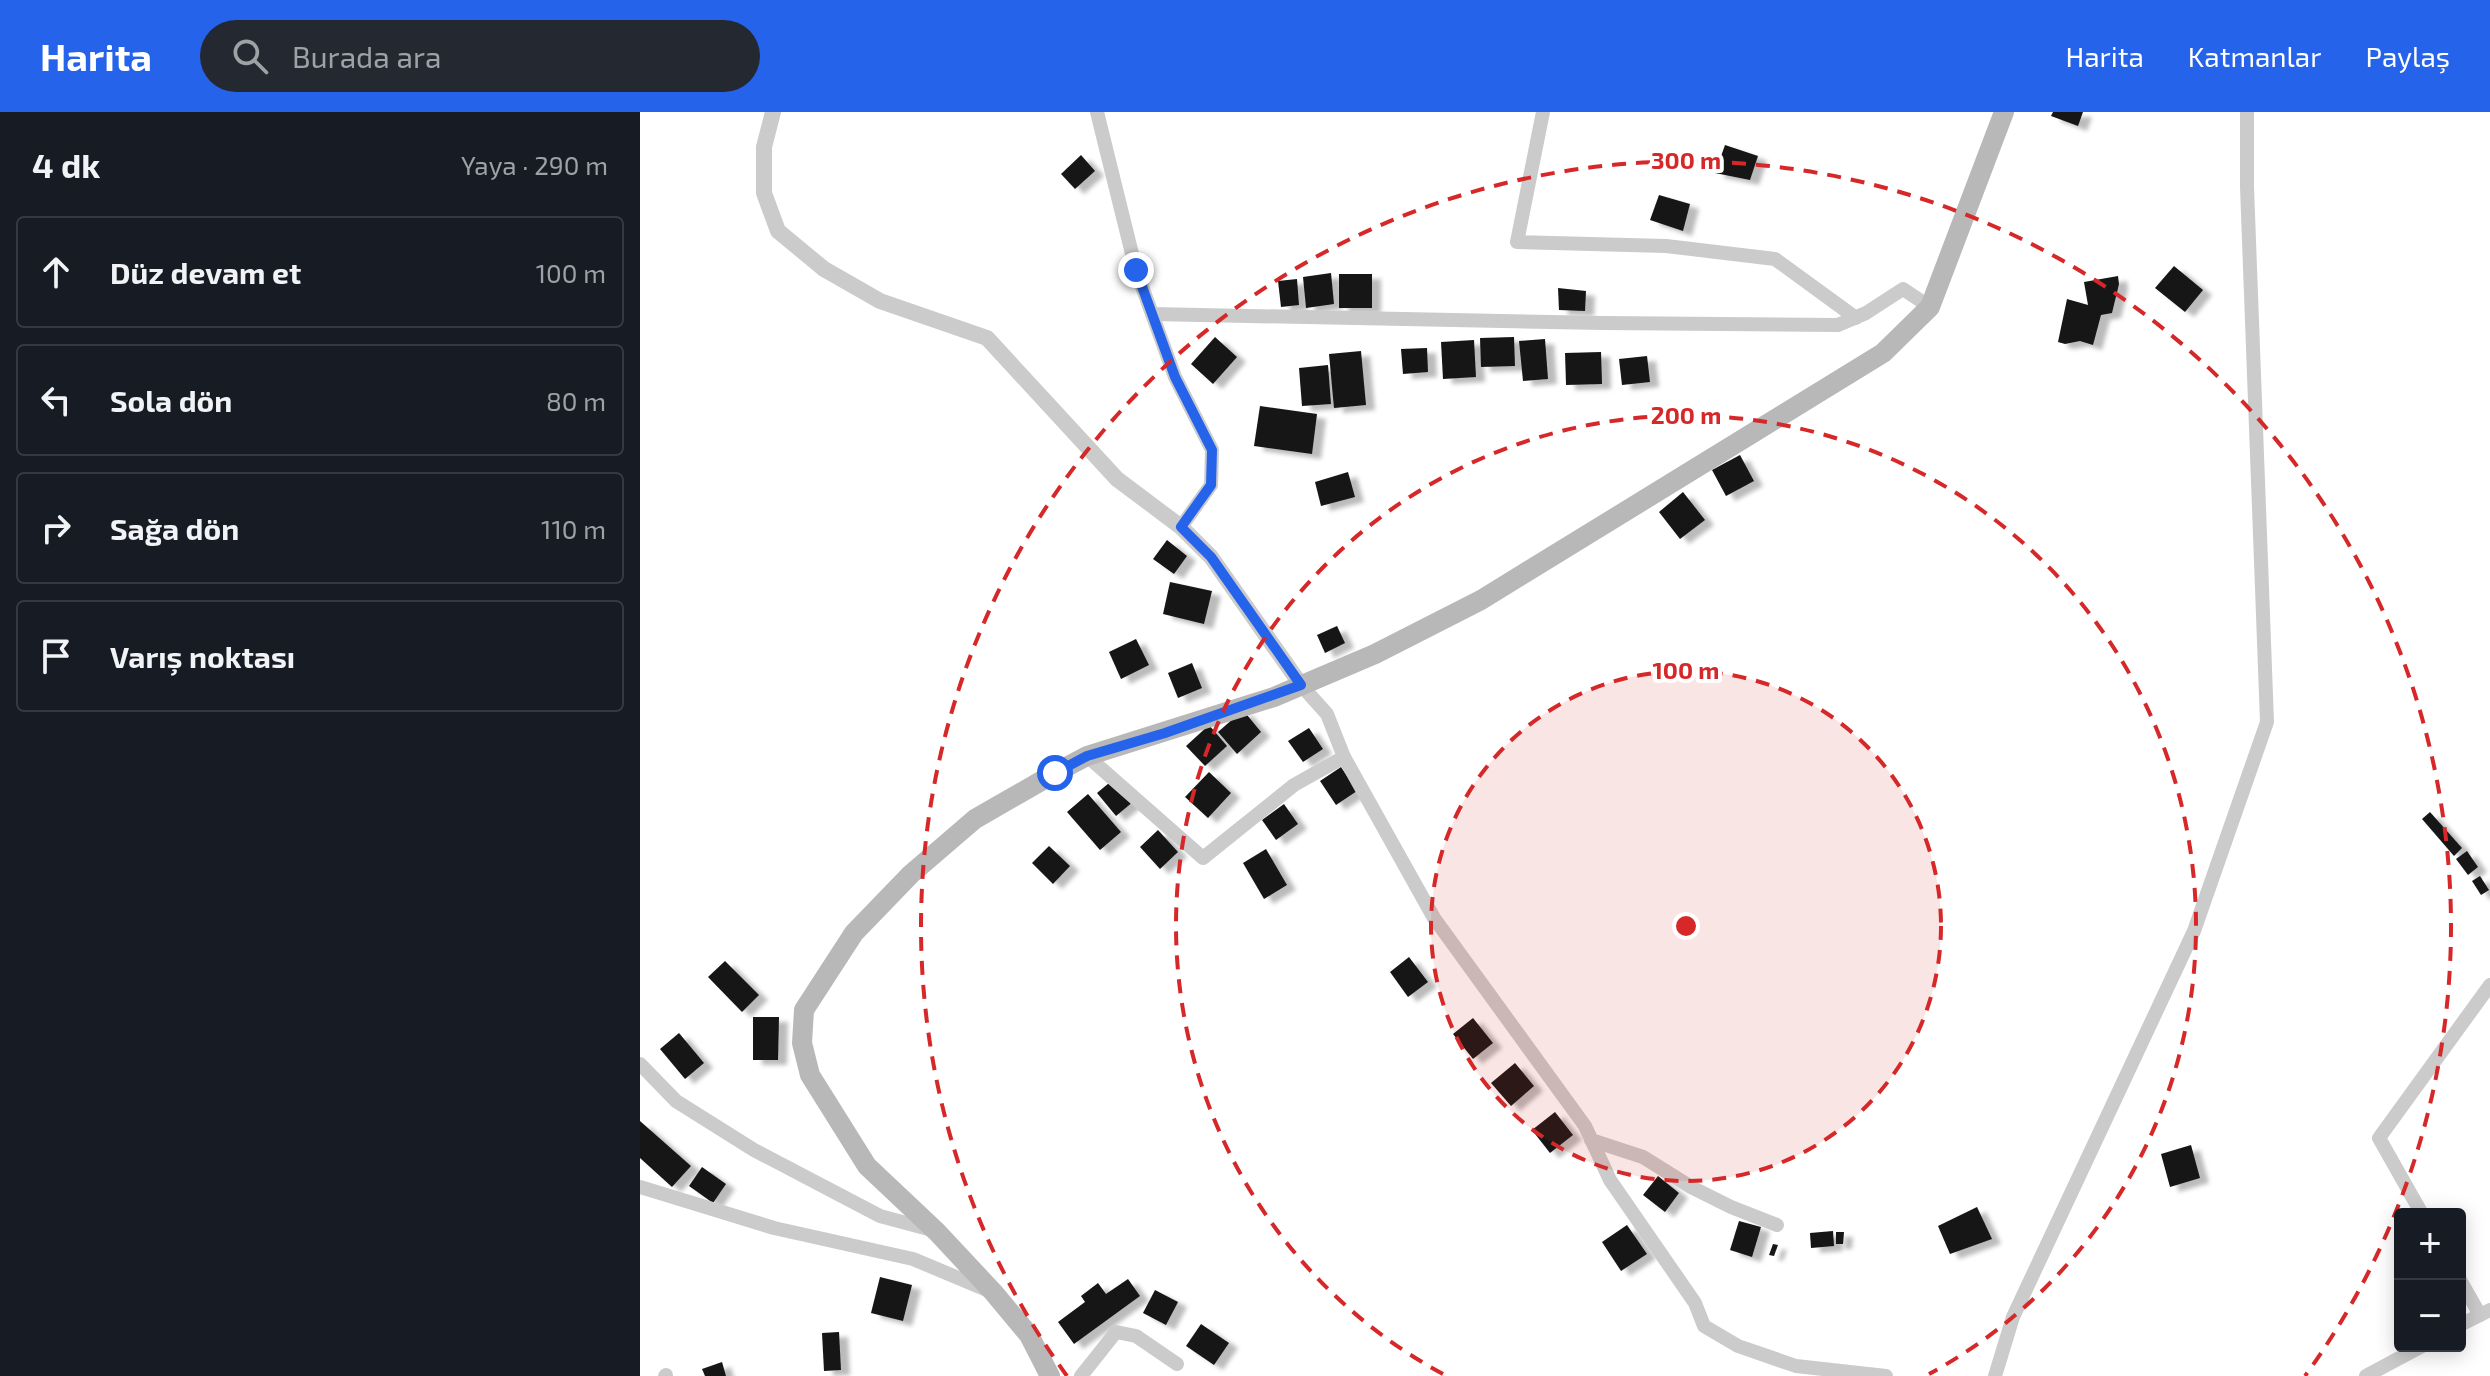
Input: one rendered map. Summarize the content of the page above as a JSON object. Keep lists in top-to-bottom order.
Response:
{
  "page": {
    "header": "Harita",
    "search": "Burada ara",
    "nav": ["Harita", "Katmanlar", "Paylaş"],
    "heading": ["4 dk", "Yaya · 290 m"],
    "list": [
      ["Düz devam et", "100 m"],
      ["Sola dön", "80 m"],
      ["Sağa dön", "110 m"],
      "Varış noktası"
    ],
    "map_buttons": ["+", "−"]
  },
  "rings": ["300 m", "200 m", "100 m"]
}
